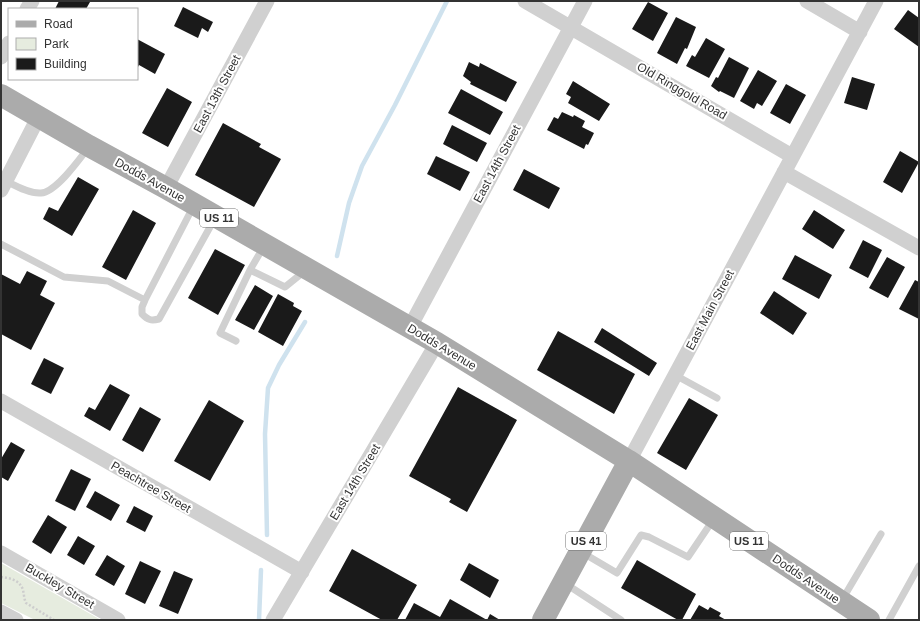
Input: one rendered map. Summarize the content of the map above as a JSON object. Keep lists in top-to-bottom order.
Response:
{
  "streets": {
    "main road": [
      "Dodds Avenue",
      "US 11",
      "East Main Street",
      "US 41"
    ],
    "street": [
      "Old Ringgold Road",
      "East 13th Street",
      "East 14th Street",
      "Peachtree Street",
      "Buckley Street"
    ]
  },
  "crossings": [
    ["Old Ringgold Road", "East 14th Street"],
    ["Old Ringgold Road", "East Main Street"],
    ["East 13th Street", "Dodds Avenue"],
    ["East 14th Street", "Dodds Avenue"],
    ["East 14th Street", "Peachtree Street"],
    ["Dodds Avenue", "East Main Street"]
  ],
  "legend": ["Road", "Park", "Building"]
}
